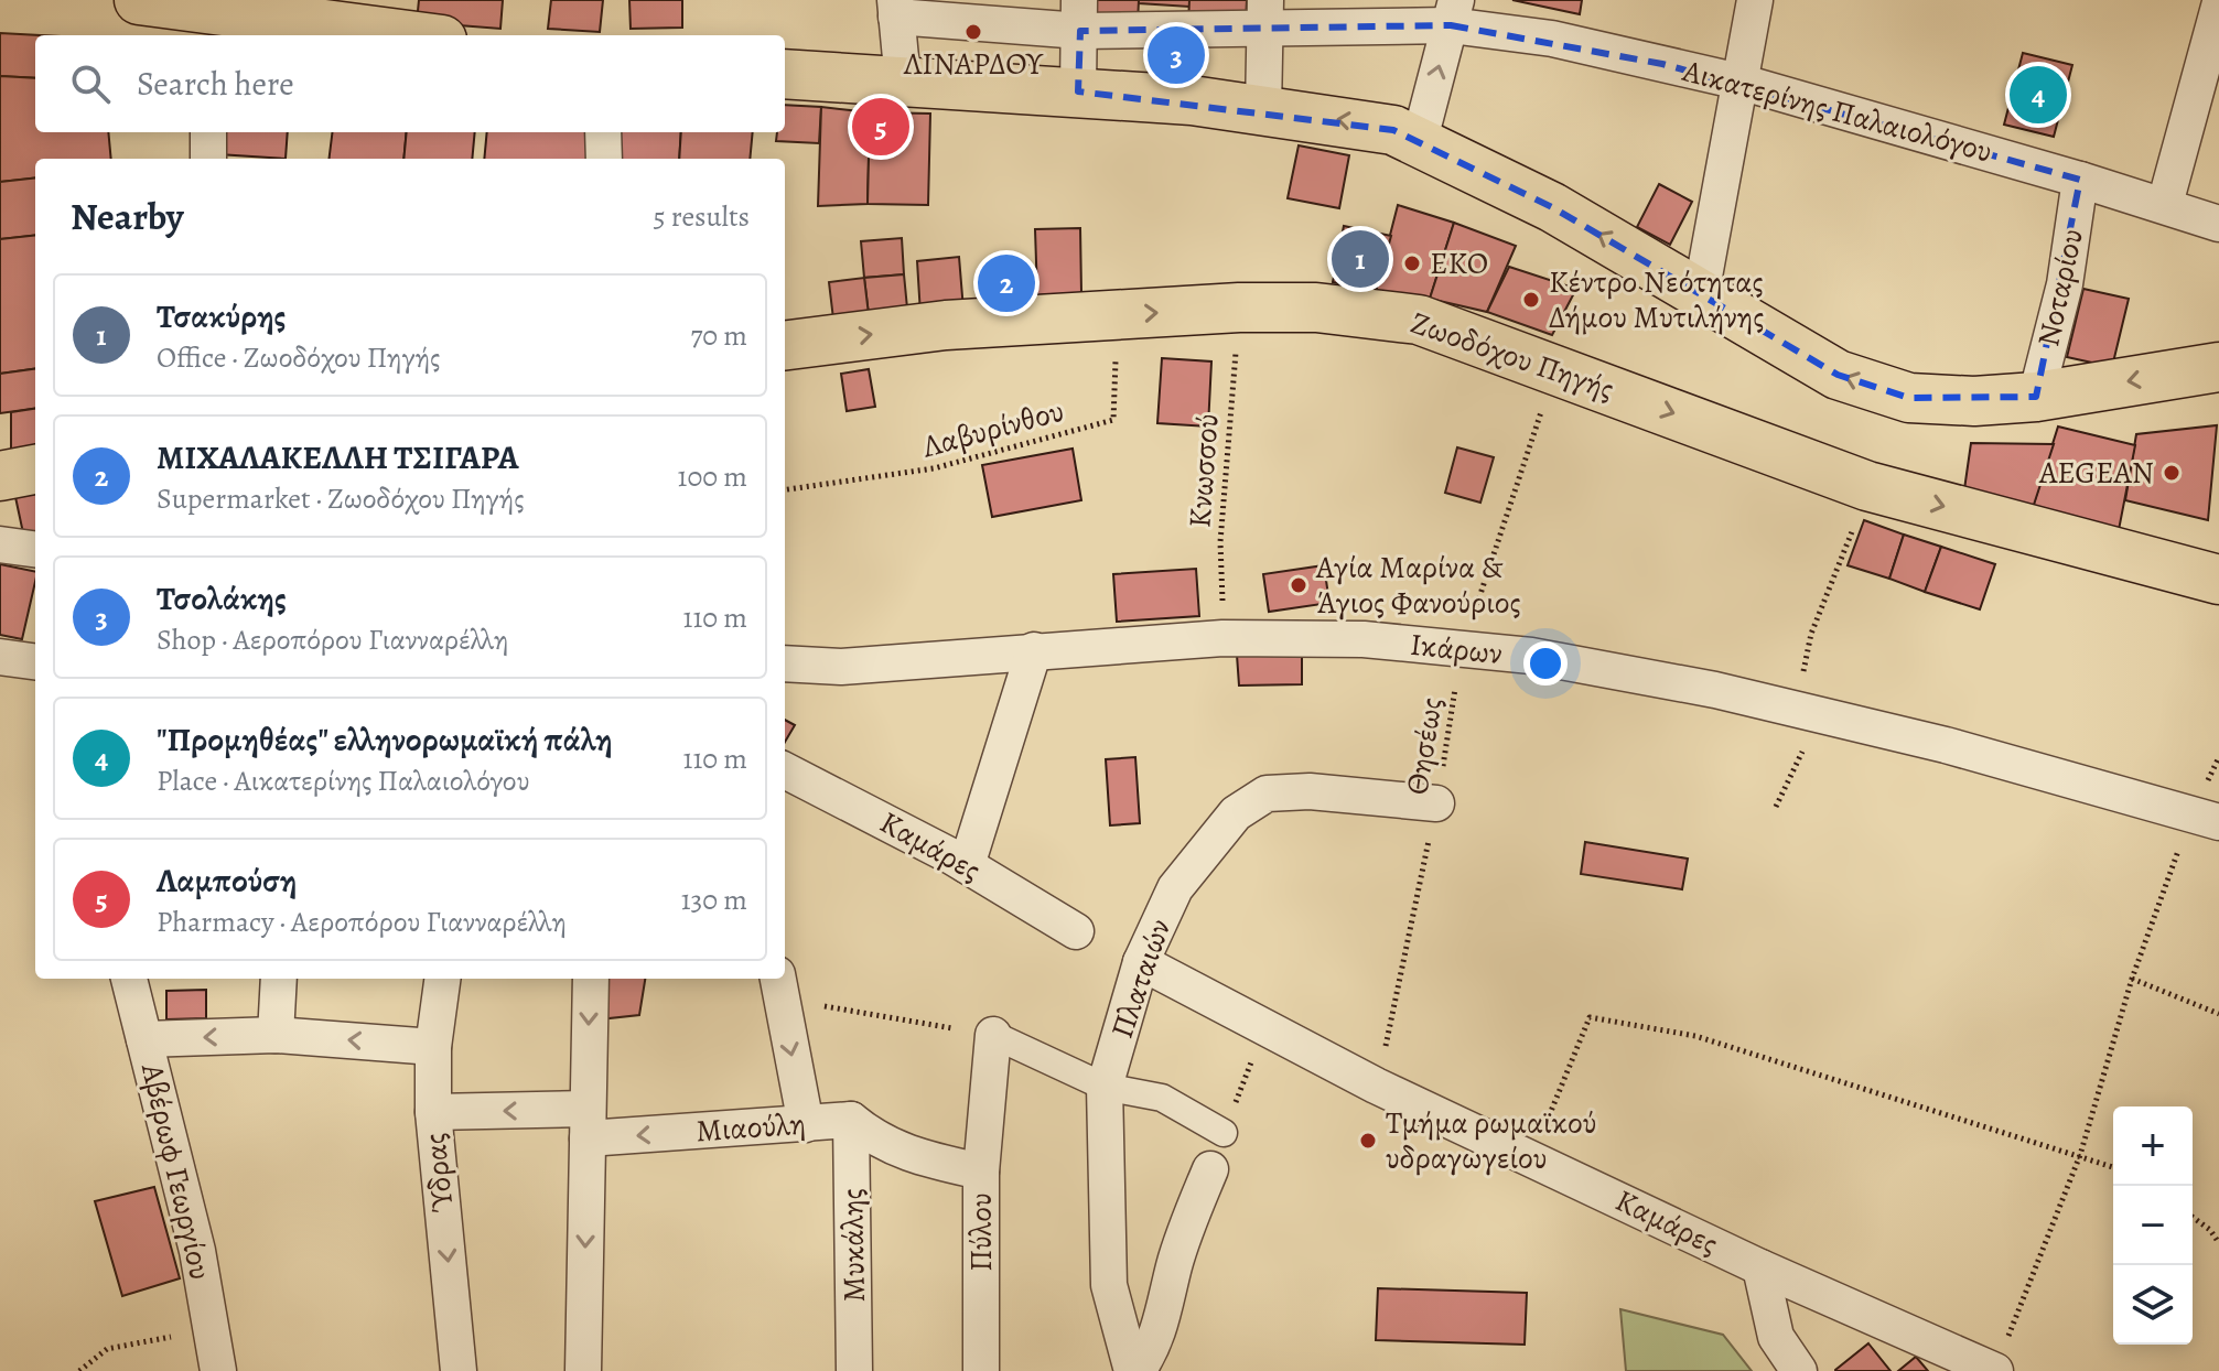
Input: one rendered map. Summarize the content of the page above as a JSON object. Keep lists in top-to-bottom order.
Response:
{
  "streets": {
    "main road": ["Ζωοδόχου Πηγής"],
    "street": [
      "Αικατερίνης Παλαιολόγου",
      "Νοταρίου",
      "Ικάρων",
      "Καμάρες",
      "Πλαταιών",
      "Μιαούλη",
      "Αβέρωφ Γεωργίου",
      "Ύδρας",
      "Πύλου",
      "Μυκάλης"
    ],
    "path": ["Λαβυρίνθου", "Κνωσσού", "Θησέως"]
  },
  "crossings": [
    ["Αικατερίνης Παλαιολόγου", "Νοταρίου"],
    ["Ζωοδόχου Πηγής", "Λαβυρίνθου"],
    ["Ζωοδόχου Πηγής", "Κνωσσού"],
    ["Ζωοδόχου Πηγής", "Θησέως"],
    ["Κνωσσού", "Ικάρων"],
    ["Ικάρων", "Θησέως"],
    ["Θησέως", "Καμάρες"],
    ["Θησέως", "Πλαταιών"],
    ["Καμάρες", "Πλαταιών"],
    ["Μιαούλη", "Ύδρας"],
    ["Μιαούλη", "Πύλου"],
    ["Μιαούλη", "Μυκάλης"]
  ],
  "one_way": ["Μιαούλη"],
  "places": [
    "ΛΙΝΑΡΔΟΥ",
    "EKO",
    "Κέντρο Νεότητας Δήμου Μυτιλήνης",
    "AEGEAN",
    "Αγία Μαρίνα & Άγιος Φανούριος",
    "Τμήμα ρωμαϊκού υδραγωγείου"
  ],
  "page": {
    "pins": [
      "3",
      "4",
      "5",
      "1",
      "2"
    ],
    "search": "Search here",
    "heading": ["Nearby", "5 results"],
    "list": [
      {
        "mark": "1",
        "name": "Τσακύρης",
        "note": "Office · Ζωοδόχου Πηγής",
        "value": "70 m"
      },
      {
        "mark": "2",
        "name": "ΜΙΧΑΛΑΚΕΛΛΗ ΤΣΙΓΑΡΑ",
        "note": "Supermarket · Ζωοδόχου Πηγής",
        "value": "100 m"
      },
      {
        "mark": "3",
        "name": "Τσολάκης",
        "note": "Shop · Αεροπόρου Γιανναρέλλη",
        "value": "110 m"
      },
      {
        "mark": "4",
        "name": "\"Προμηθέας\" ελληνορωμαϊκή πάλη",
        "note": "Place · Αικατερίνης Παλαιολόγου",
        "value": "110 m"
      },
      {
        "mark": "5",
        "name": "Λαμπούση",
        "note": "Pharmacy · Αεροπόρου Γιανναρέλλη",
        "value": "130 m"
      }
    ],
    "map_buttons": ["+", "−"]
  }
}
